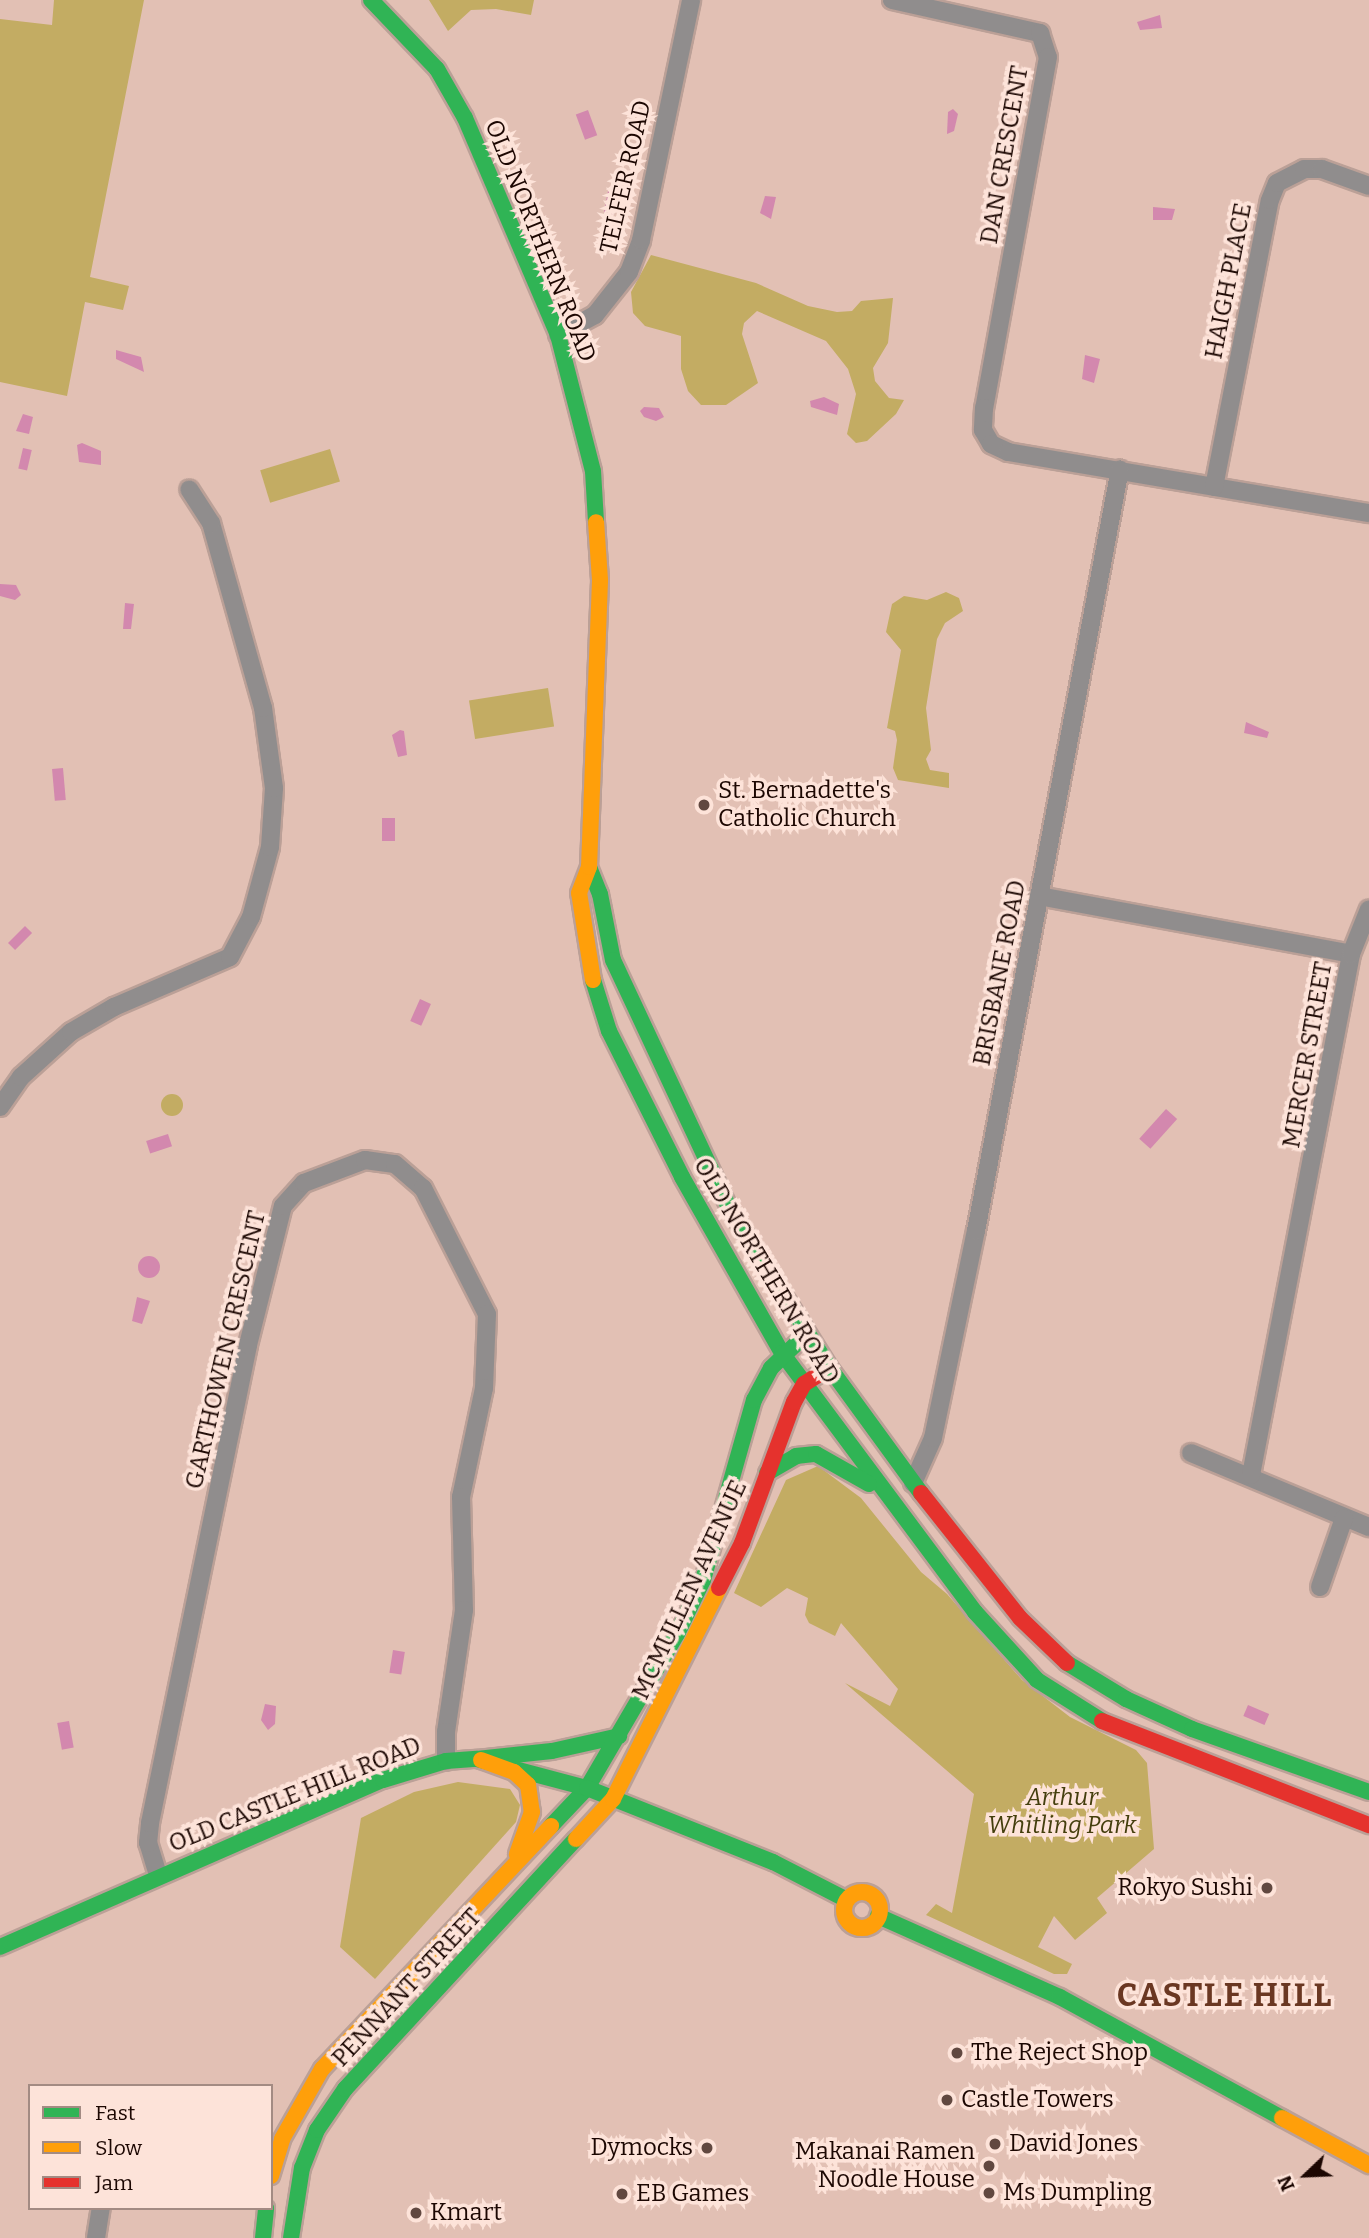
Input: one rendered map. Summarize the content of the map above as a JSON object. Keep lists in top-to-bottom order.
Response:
{
  "streets": {
    "main road": [
      "OLD NORTHERN ROAD",
      "MCMULLEN AVENUE",
      "OLD CASTLE HILL ROAD",
      "PENNANT STREET"
    ],
    "street": [
      "DAN CRESCENT",
      "TELFER ROAD",
      "HAIGH PLACE",
      "BRISBANE ROAD",
      "MERCER STREET",
      "GARTHOWEN CRESCENT"
    ]
  },
  "crossings": [
    ["DAN CRESCENT", "BRISBANE ROAD"],
    ["TELFER ROAD", "OLD NORTHERN ROAD"],
    ["OLD NORTHERN ROAD", "BRISBANE ROAD"],
    ["OLD NORTHERN ROAD", "MCMULLEN AVENUE"],
    ["BRISBANE ROAD", "MERCER STREET"],
    ["GARTHOWEN CRESCENT", "OLD CASTLE HILL ROAD"],
    ["MCMULLEN AVENUE", "OLD CASTLE HILL ROAD"],
    ["MCMULLEN AVENUE", "PENNANT STREET"],
    ["OLD CASTLE HILL ROAD", "PENNANT STREET"]
  ],
  "districts": ["CASTLE HILL"],
  "parks": ["Arthur Whitling Park"],
  "places": [
    "St. Bernadette's Catholic Church",
    "Rokyo Sushi",
    "The Reject Shop",
    "Castle Towers",
    "David Jones",
    "Dymocks",
    "Makanai Ramen Noodle House",
    "Ms Dumpling",
    "EB Games",
    "Kmart"
  ],
  "legend": ["Fast", "Slow", "Jam"],
  "north": "bottom left"
}
